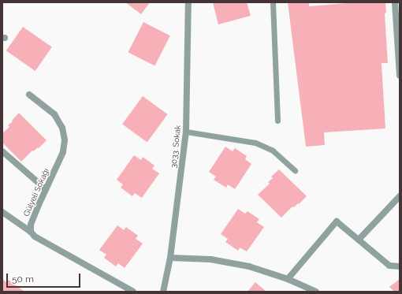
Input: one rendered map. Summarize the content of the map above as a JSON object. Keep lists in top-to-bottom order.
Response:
{
  "streets": {
    "street": ["3033. Sokak", "Gülyeli Sokağı"]
  },
  "scale_bar": "50 m"
}
